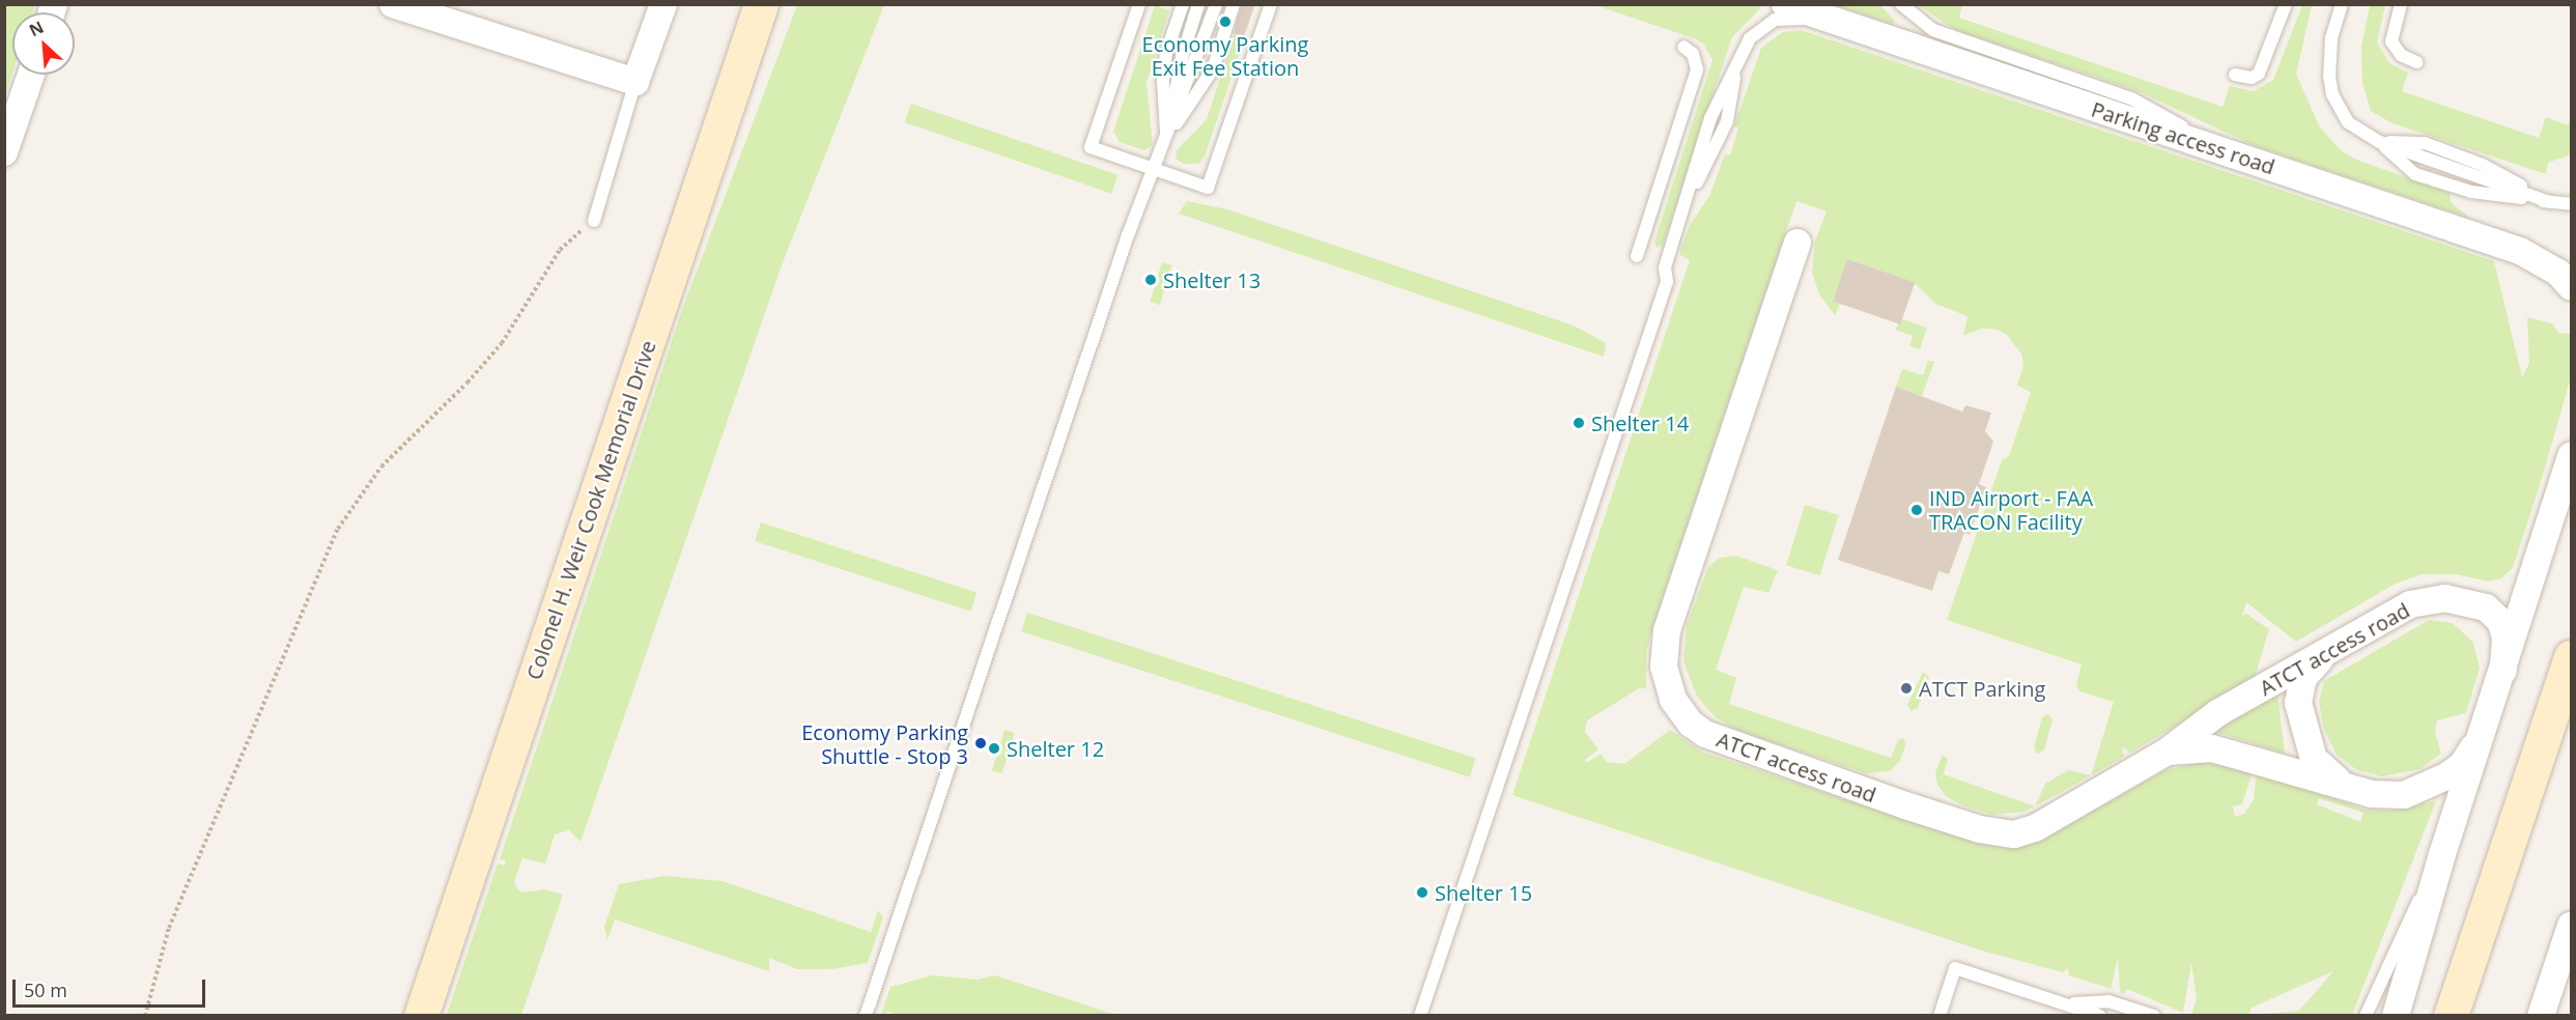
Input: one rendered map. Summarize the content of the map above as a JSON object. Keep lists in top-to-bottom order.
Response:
{
  "streets": {
    "street": ["Parking access road", "Colonel H. Weir Cook Memorial Drive", "ATCT access road"]
  },
  "places": [
    "Economy Parking Exit Fee Station",
    "Shelter 13",
    "Shelter 14",
    "IND Airport - FAA TRACON Facility",
    "ATCT Parking",
    "Economy Parking Shuttle - Stop 3",
    "Shelter 12",
    "Shelter 15"
  ],
  "scale_bar": "50 m",
  "north": "top left"
}
